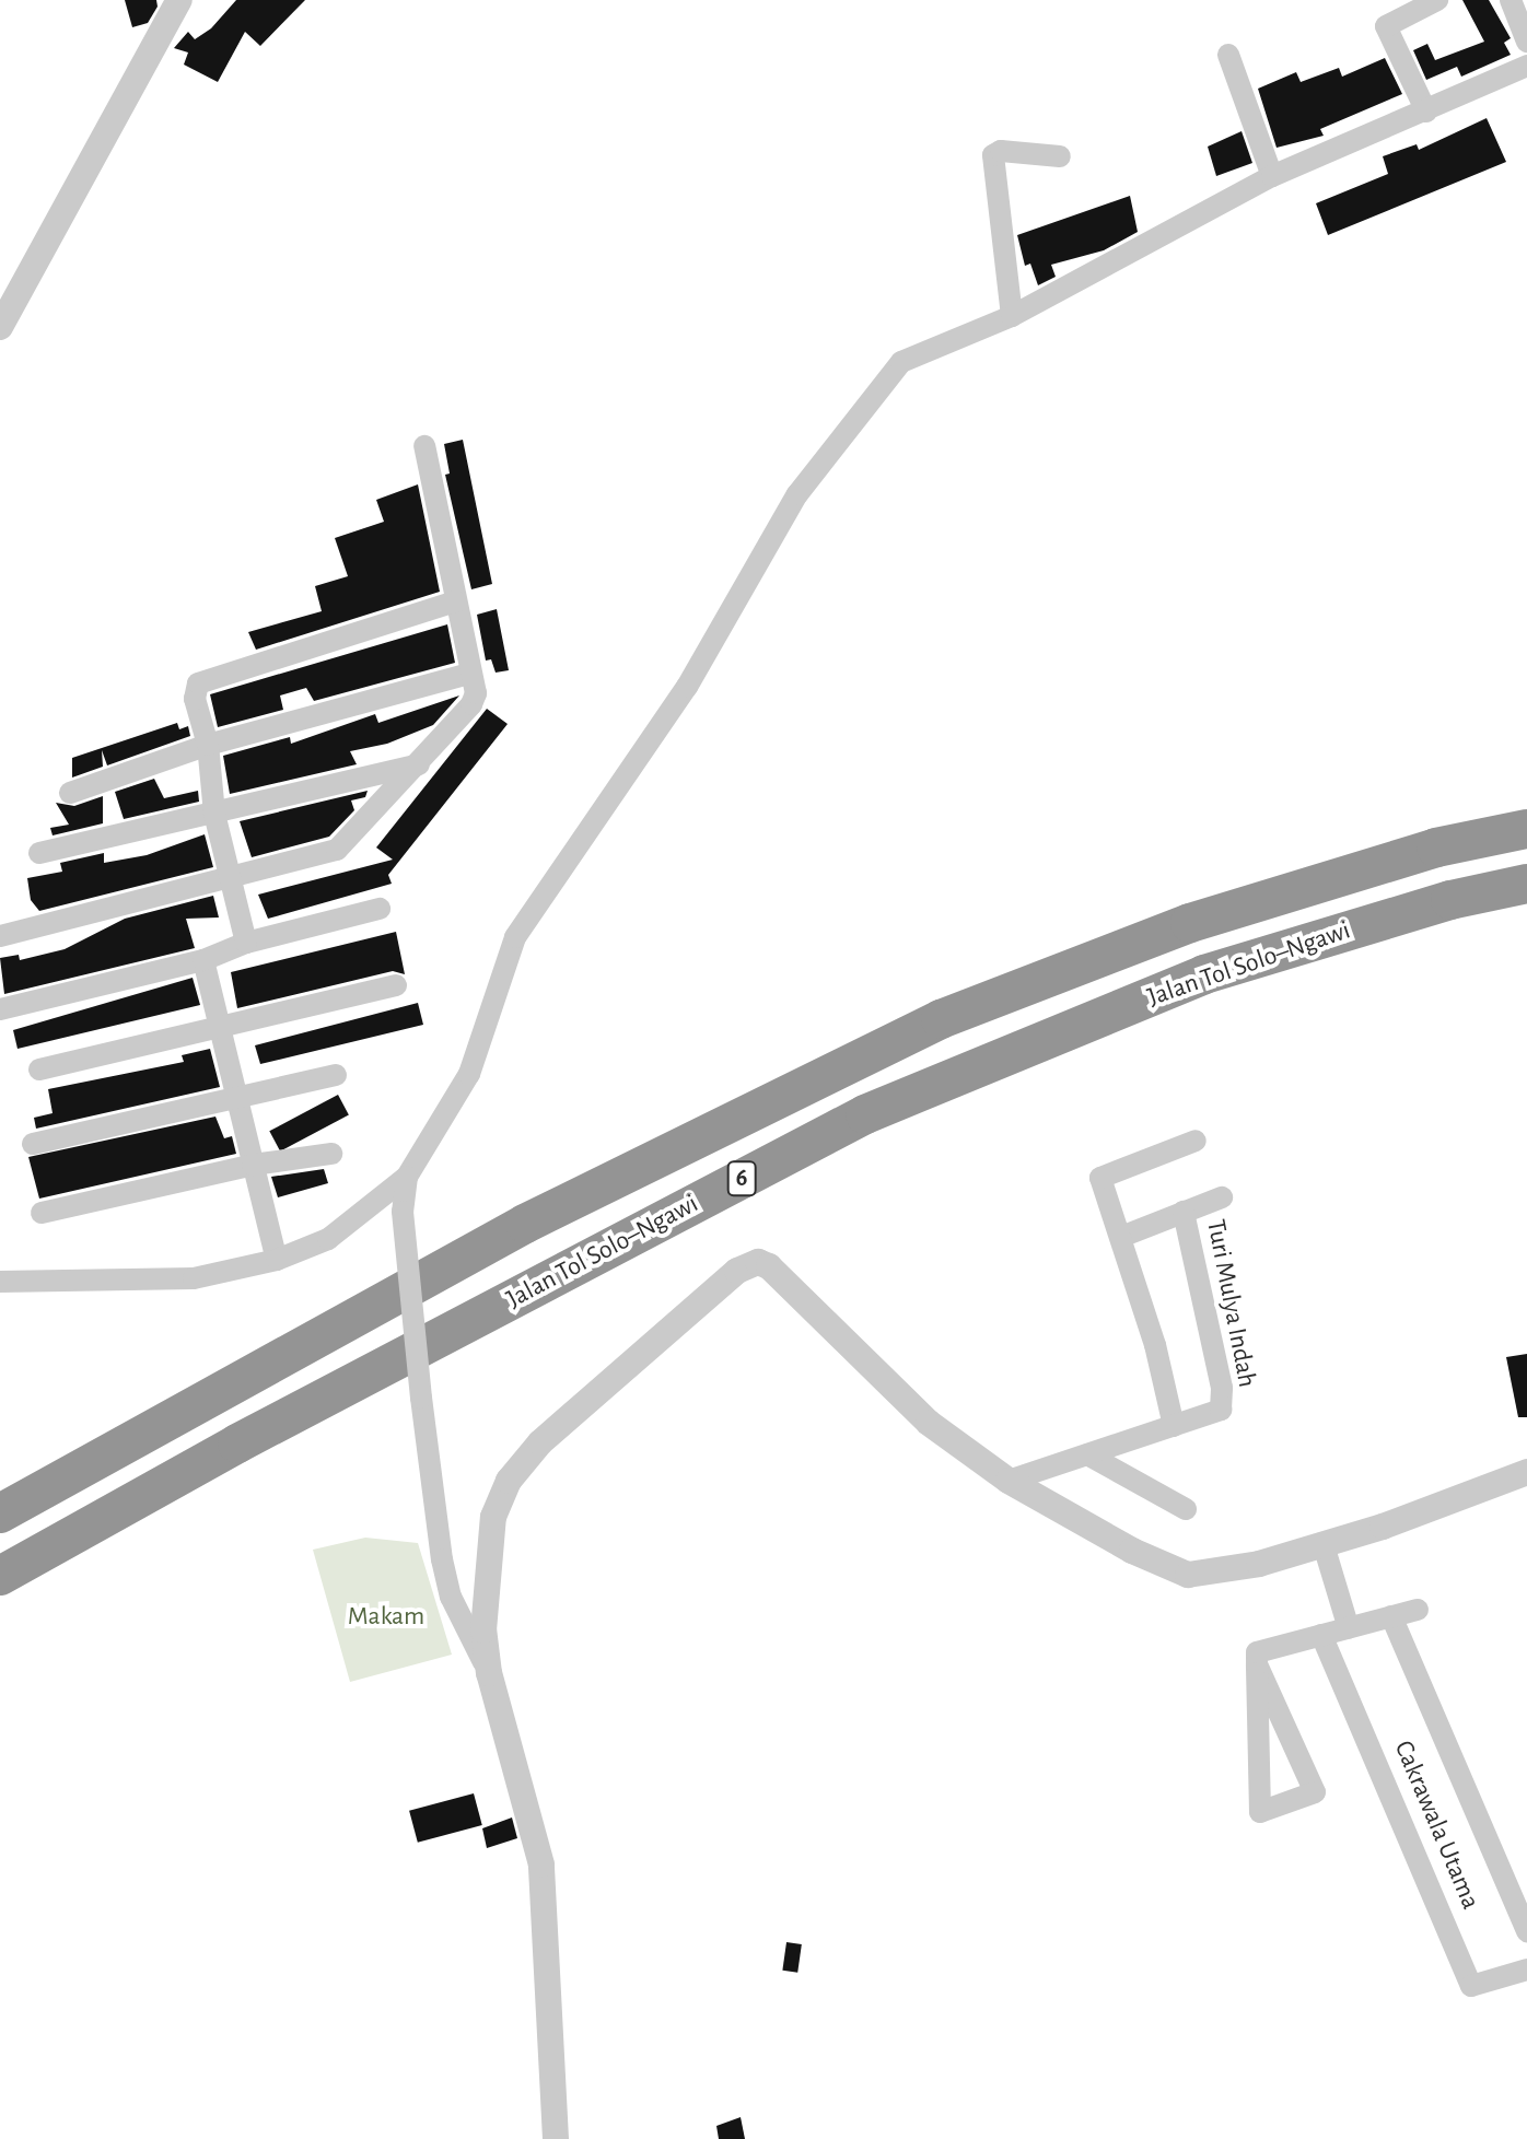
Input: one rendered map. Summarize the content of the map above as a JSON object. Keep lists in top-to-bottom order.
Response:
{
  "streets": {
    "highway": ["Jalan Tol Solo–Ngawi", "6"],
    "street": ["Turi Mulya Indah", "Cakrawala Utama"]
  },
  "parks": ["Makam"]
}
